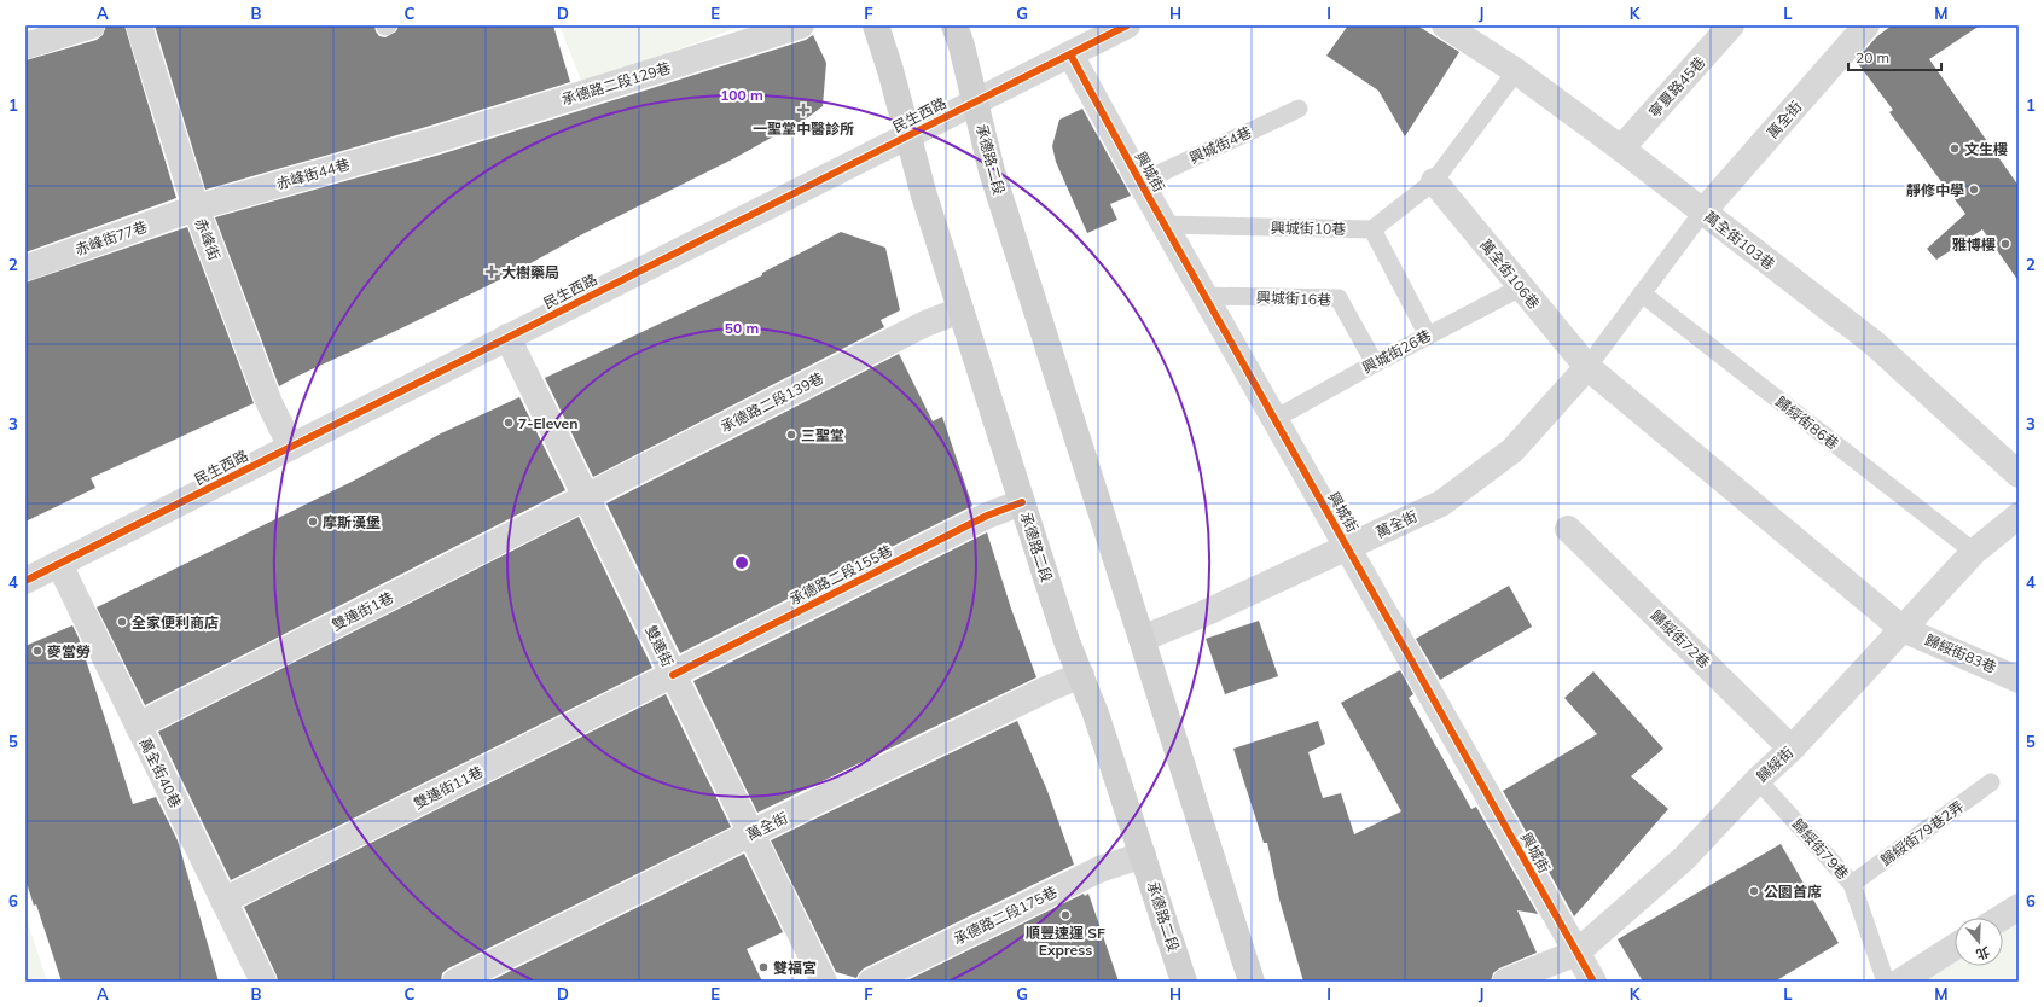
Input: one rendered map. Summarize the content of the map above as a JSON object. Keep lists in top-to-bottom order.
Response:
{
  "streets": {
    "main road": ["承德路二段"],
    "street": [
      "承德路二段129巷",
      "寧夏路45巷",
      "民生西路",
      "萬全街",
      "興城街",
      "赤峰街44巷",
      "赤峰街77巷",
      "赤峰街",
      "萬全街103巷",
      "萬全街106巷",
      "承德路二段139巷",
      "承德路二段155巷",
      "雙連街1巷",
      "歸綏街72巷",
      "雙連街",
      "歸綏街83巷",
      "歸綏街",
      "萬全街40巷",
      "雙連街11巷",
      "承德路二段175巷"
    ],
    "lane": [
      "興城街4巷",
      "興城街10巷",
      "興城街16巷",
      "興城街26巷",
      "歸綏街86巷",
      "歸綏街79巷2弄",
      "歸綏街79巷"
    ]
  },
  "crossings": [
    ["承德路二段129巷", "赤峰街44巷"],
    ["寧夏路45巷", "萬全街103巷"],
    ["民生西路", "承德路二段"],
    ["民生西路", "興城街"],
    ["民生西路", "赤峰街"],
    ["民生西路", "雙連街"],
    ["民生西路", "萬全街40巷"],
    ["萬全街", "承德路二段"],
    ["萬全街", "興城街"],
    ["萬全街", "萬全街103巷"],
    ["萬全街", "萬全街106巷"],
    ["萬全街", "雙連街"],
    ["興城街4巷", "興城街"],
    ["承德路二段", "承德路二段139巷"],
    ["承德路二段", "承德路二段155巷"],
    ["承德路二段", "承德路二段175巷"],
    ["興城街", "興城街10巷"],
    ["興城街", "興城街16巷"],
    ["興城街", "興城街26巷"],
    ["興城街", "歸綏街"],
    ["赤峰街44巷", "赤峰街77巷"],
    ["赤峰街44巷", "赤峰街"],
    ["赤峰街77巷", "赤峰街"],
    ["萬全街106巷", "興城街26巷"],
    ["興城街16巷", "興城街26巷"],
    ["承德路二段139巷", "雙連街1巷"],
    ["承德路二段139巷", "雙連街"],
    ["歸綏街86巷", "歸綏街"],
    ["承德路二段155巷", "雙連街"],
    ["承德路二段155巷", "雙連街11巷"],
    ["雙連街1巷", "雙連街"],
    ["雙連街1巷", "萬全街40巷"],
    ["歸綏街72巷", "歸綏街"],
    ["雙連街", "雙連街11巷"],
    ["歸綏街83巷", "歸綏街"],
    ["歸綏街", "歸綏街79巷"],
    ["萬全街40巷", "雙連街11巷"],
    ["歸綏街79巷2弄", "歸綏街79巷"]
  ],
  "places": {
    "health": ["一聖堂中醫診所", "大樹藥局"],
    "other": [
      "文生樓",
      "靜修中學",
      "雅博樓",
      "7-Eleven",
      "三聖堂",
      "摩斯漢堡",
      "全家便利商店",
      "麥當勞",
      "公園首席",
      "順豐速運 SF Express",
      "雙福宮"
    ]
  },
  "scale_bar": "20 m",
  "north": "bottom",
  "grid": {
    "columns": [
      "A",
      "B",
      "C",
      "D",
      "E",
      "F",
      "G",
      "H",
      "I",
      "J",
      "K",
      "L",
      "M"
    ],
    "rows": [
      "1",
      "2",
      "3",
      "4",
      "5",
      "6"
    ]
  },
  "rings": ["100 m", "50 m"]
}
